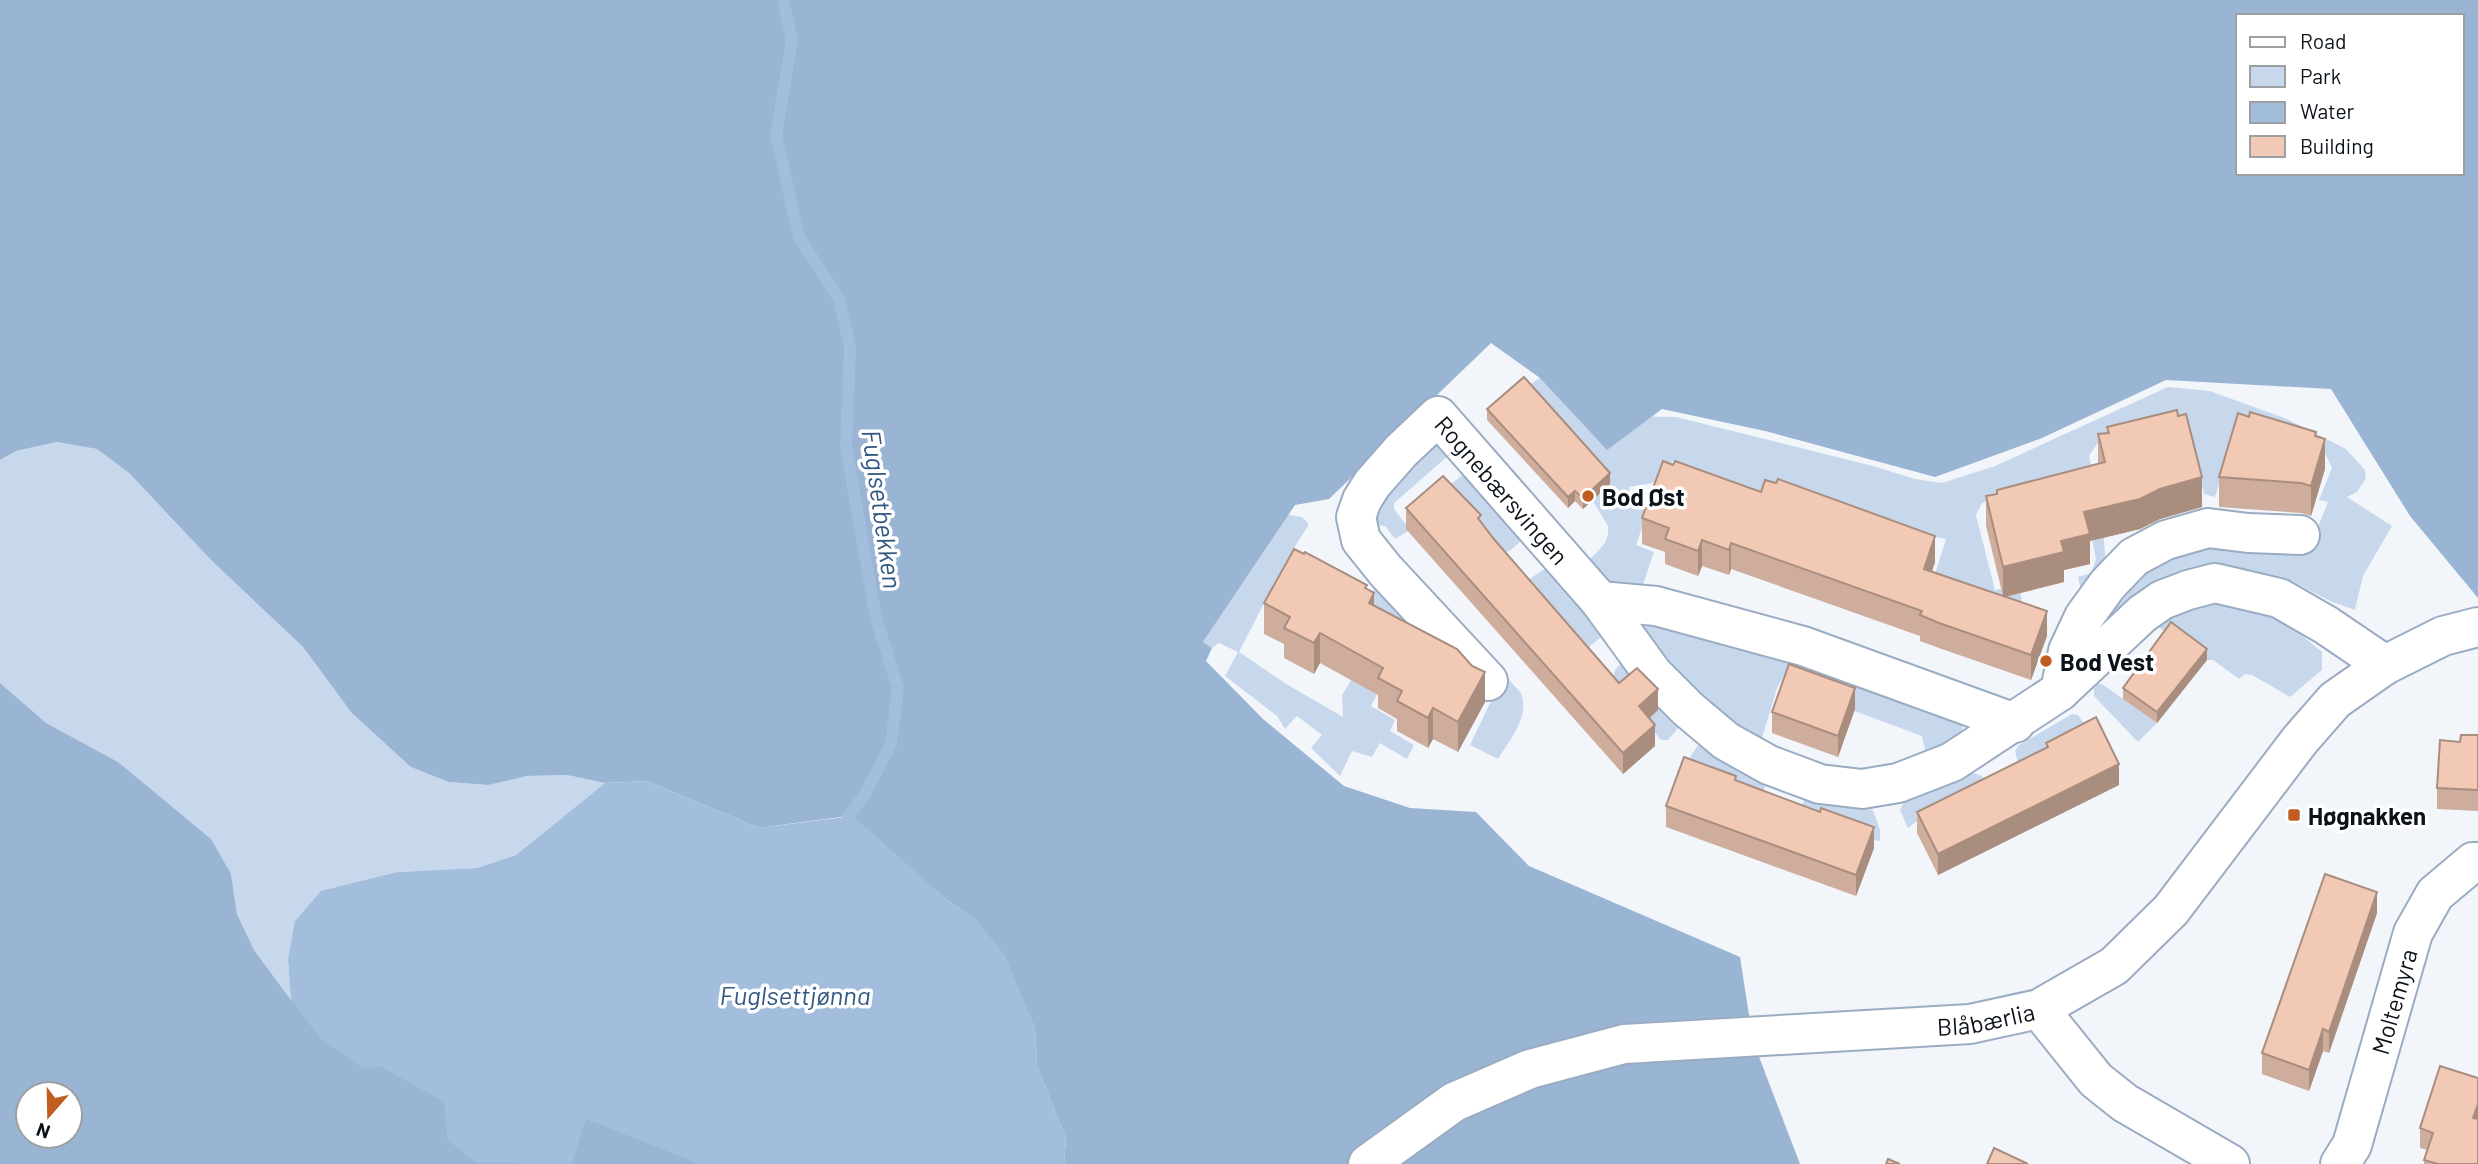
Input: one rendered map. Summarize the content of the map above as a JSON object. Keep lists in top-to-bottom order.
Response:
{
  "streets": {
    "street": ["Rognebærsvingen", "Moltemyra", "Blåbærlia"]
  },
  "crossings": [
    ["Rognebærsvingen", "Blåbærlia"]
  ],
  "water": ["Fuglsetbekken", "Fuglsettjønna"],
  "places": {
    "other": ["Bod Øst", "Bod Vest"],
    "transit": ["Høgnakken"]
  },
  "legend": [
    "Road",
    "Park",
    "Water",
    "Building"
  ],
  "north": "bottom"
}
